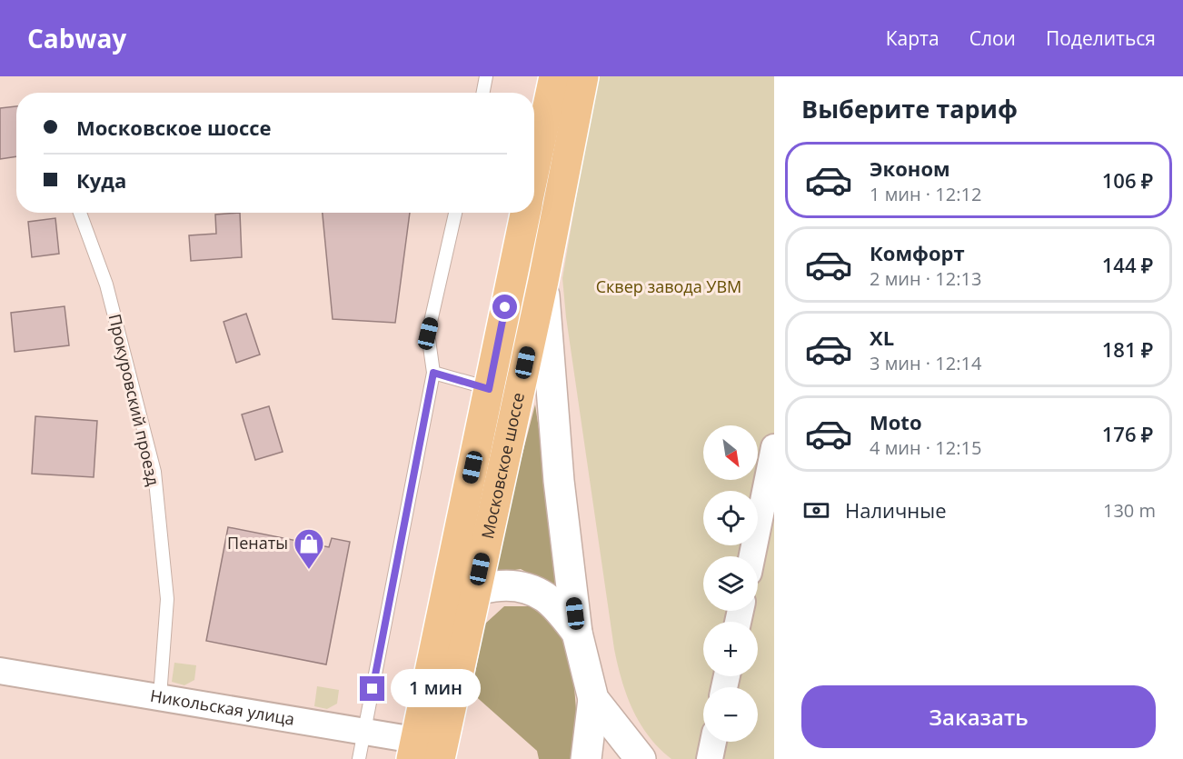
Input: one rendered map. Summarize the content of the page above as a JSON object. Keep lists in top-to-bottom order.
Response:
{
  "streets": {
    "main road": ["Московское шоссе"],
    "street": ["Никольская улица"],
    "lane": ["Прокуровский проезд"]
  },
  "crossings": [
    ["Прокуровский проезд", "Никольская улица"],
    ["Московское шоссе", "Никольская улица"]
  ],
  "parks": ["Сквер завода УВМ"],
  "places": {
    "shop": ["Пенаты"]
  },
  "north": "bottom right",
  "page": {
    "header": "Cabway",
    "nav": ["Карта", "Слои", "Поделиться"],
    "heading": "Выберите тариф",
    "banner": ["Московское шоссе", "Куда"],
    "list": [
      {
        "name": "Эконом",
        "note": "1 мин · 12:12",
        "value": "106 ₽"
      },
      {
        "name": "Комфорт",
        "note": "2 мин · 12:13",
        "value": "144 ₽"
      },
      {
        "name": "XL",
        "note": "3 мин · 12:14",
        "value": "181 ₽"
      },
      {
        "name": "Moto",
        "note": "4 мин · 12:15",
        "value": "176 ₽"
      }
    ],
    "map_buttons": ["+", "−"],
    "pay": ["Наличные", "130 m"],
    "bubble": "1 мин",
    "buttons": "Заказать"
  }
}
